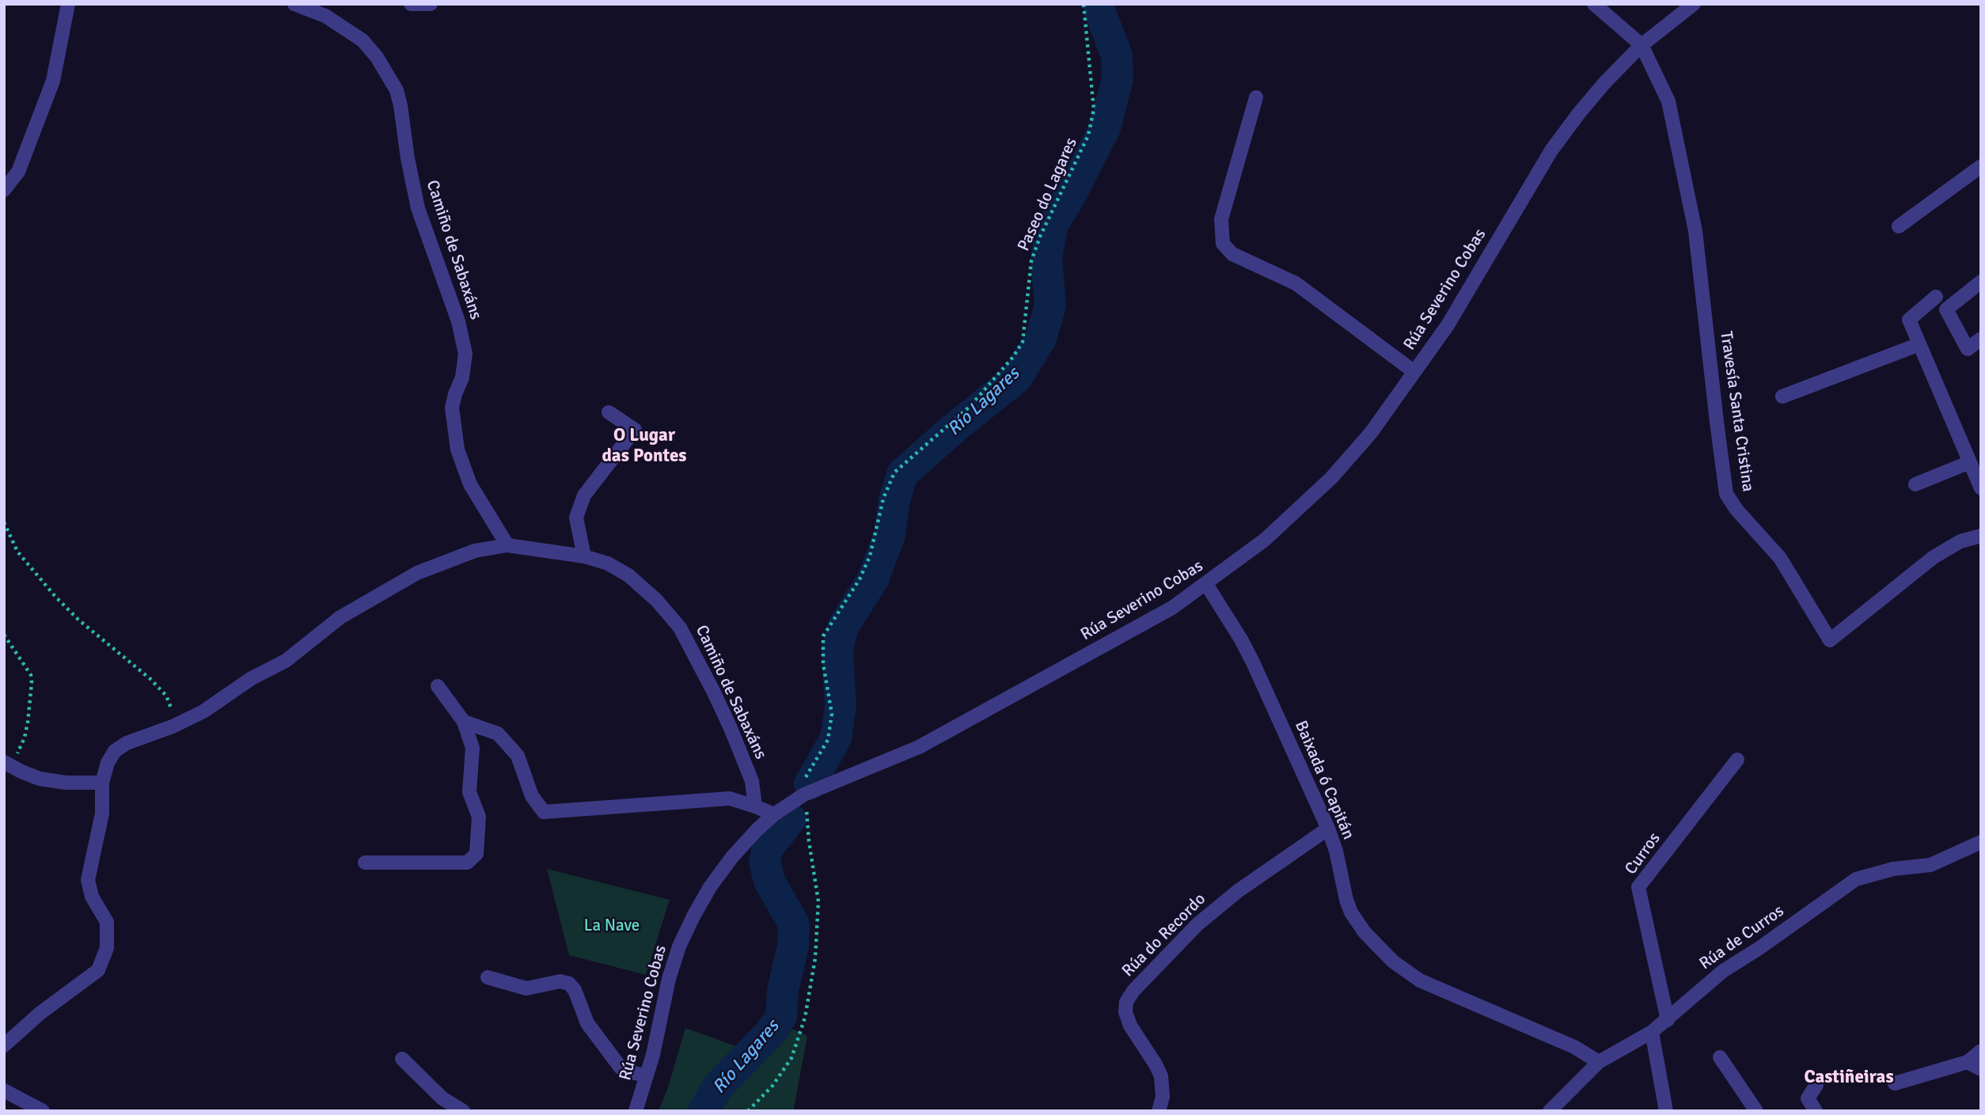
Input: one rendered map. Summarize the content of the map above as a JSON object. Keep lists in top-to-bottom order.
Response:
{
  "streets": {
    "street": [
      "Camiño de Sabaxáns",
      "Rúa Severino Cobas",
      "Travesía Santa Cristina",
      "Baixada ó Capitán",
      "Curros",
      "Rúa do Recordo",
      "Rúa de Curros"
    ],
    "path": ["Paseo do Lagares"]
  },
  "crossings": [
    ["Rúa Severino Cobas", "Travesía Santa Cristina"],
    ["Rúa Severino Cobas", "Baixada ó Capitán"],
    ["Baixada ó Capitán", "Rúa do Recordo"],
    ["Baixada ó Capitán", "Rúa de Curros"],
    ["Curros", "Rúa de Curros"]
  ],
  "districts": ["O Lugar das Pontes", "Castiñeiras"],
  "water": ["Río Lagares"],
  "parks": ["La Nave"]
}
